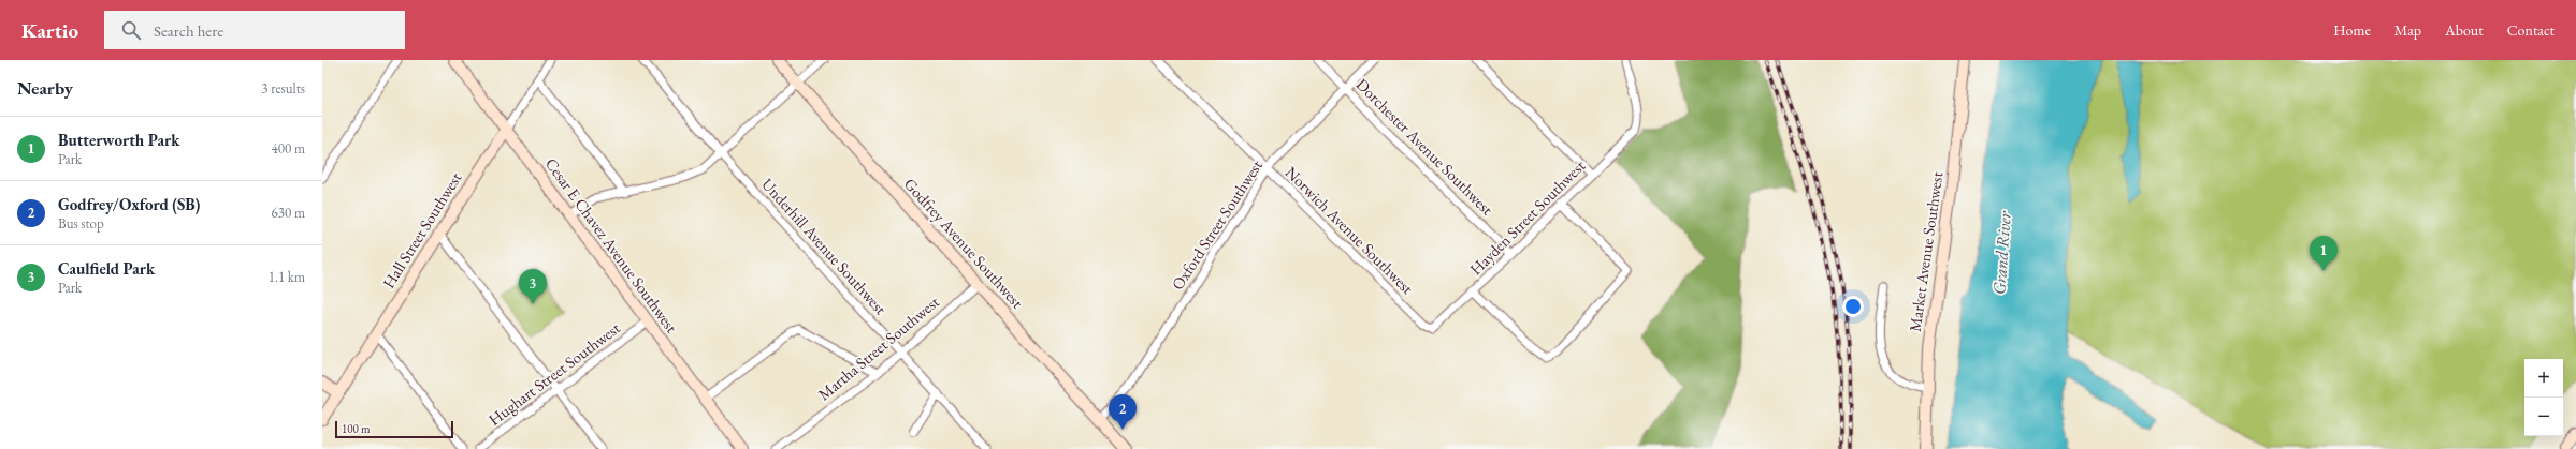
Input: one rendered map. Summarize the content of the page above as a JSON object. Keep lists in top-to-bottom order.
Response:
{
  "streets": {
    "main road": [
      "Hall Street Southwest",
      "Godfrey Avenue Southwest",
      "Cesar E Chavez Avenue Southwest",
      "Market Avenue Southwest"
    ],
    "street": [
      "Dorchester Avenue Southwest",
      "Hayden Street Southwest",
      "Oxford Street Southwest",
      "Norwich Avenue Southwest",
      "Underhill Avenue Southwest",
      "Martha Street Southwest",
      "Hughart Street Southwest"
    ]
  },
  "crossings": [
    ["Dorchester Avenue Southwest", "Hayden Street Southwest"],
    ["Dorchester Avenue Southwest", "Oxford Street Southwest"],
    ["Hayden Street Southwest", "Norwich Avenue Southwest"],
    ["Oxford Street Southwest", "Norwich Avenue Southwest"],
    ["Oxford Street Southwest", "Godfrey Avenue Southwest"],
    ["Hall Street Southwest", "Cesar E Chavez Avenue Southwest"],
    ["Godfrey Avenue Southwest", "Martha Street Southwest"],
    ["Cesar E Chavez Avenue Southwest", "Hughart Street Southwest"],
    ["Underhill Avenue Southwest", "Martha Street Southwest"]
  ],
  "water": ["Grand River"],
  "scale_bar": "100 m",
  "page": {
    "header": "Kartio",
    "search": "Search here",
    "nav": [
      "Home",
      "Map",
      "About",
      "Contact"
    ],
    "heading": ["Nearby", "3 results"],
    "list": [
      {
        "mark": "1",
        "name": "Butterworth Park",
        "note": "Park",
        "value": "400 m"
      },
      {
        "mark": "2",
        "name": "Godfrey/Oxford (SB)",
        "note": "Bus stop",
        "value": "630 m"
      },
      {
        "mark": "3",
        "name": "Caulfield Park",
        "note": "Park",
        "value": "1.1 km"
      }
    ],
    "pins": ["1", "3", "2"],
    "map_buttons": ["+", "−"],
    "scale": "100 m"
  }
}
